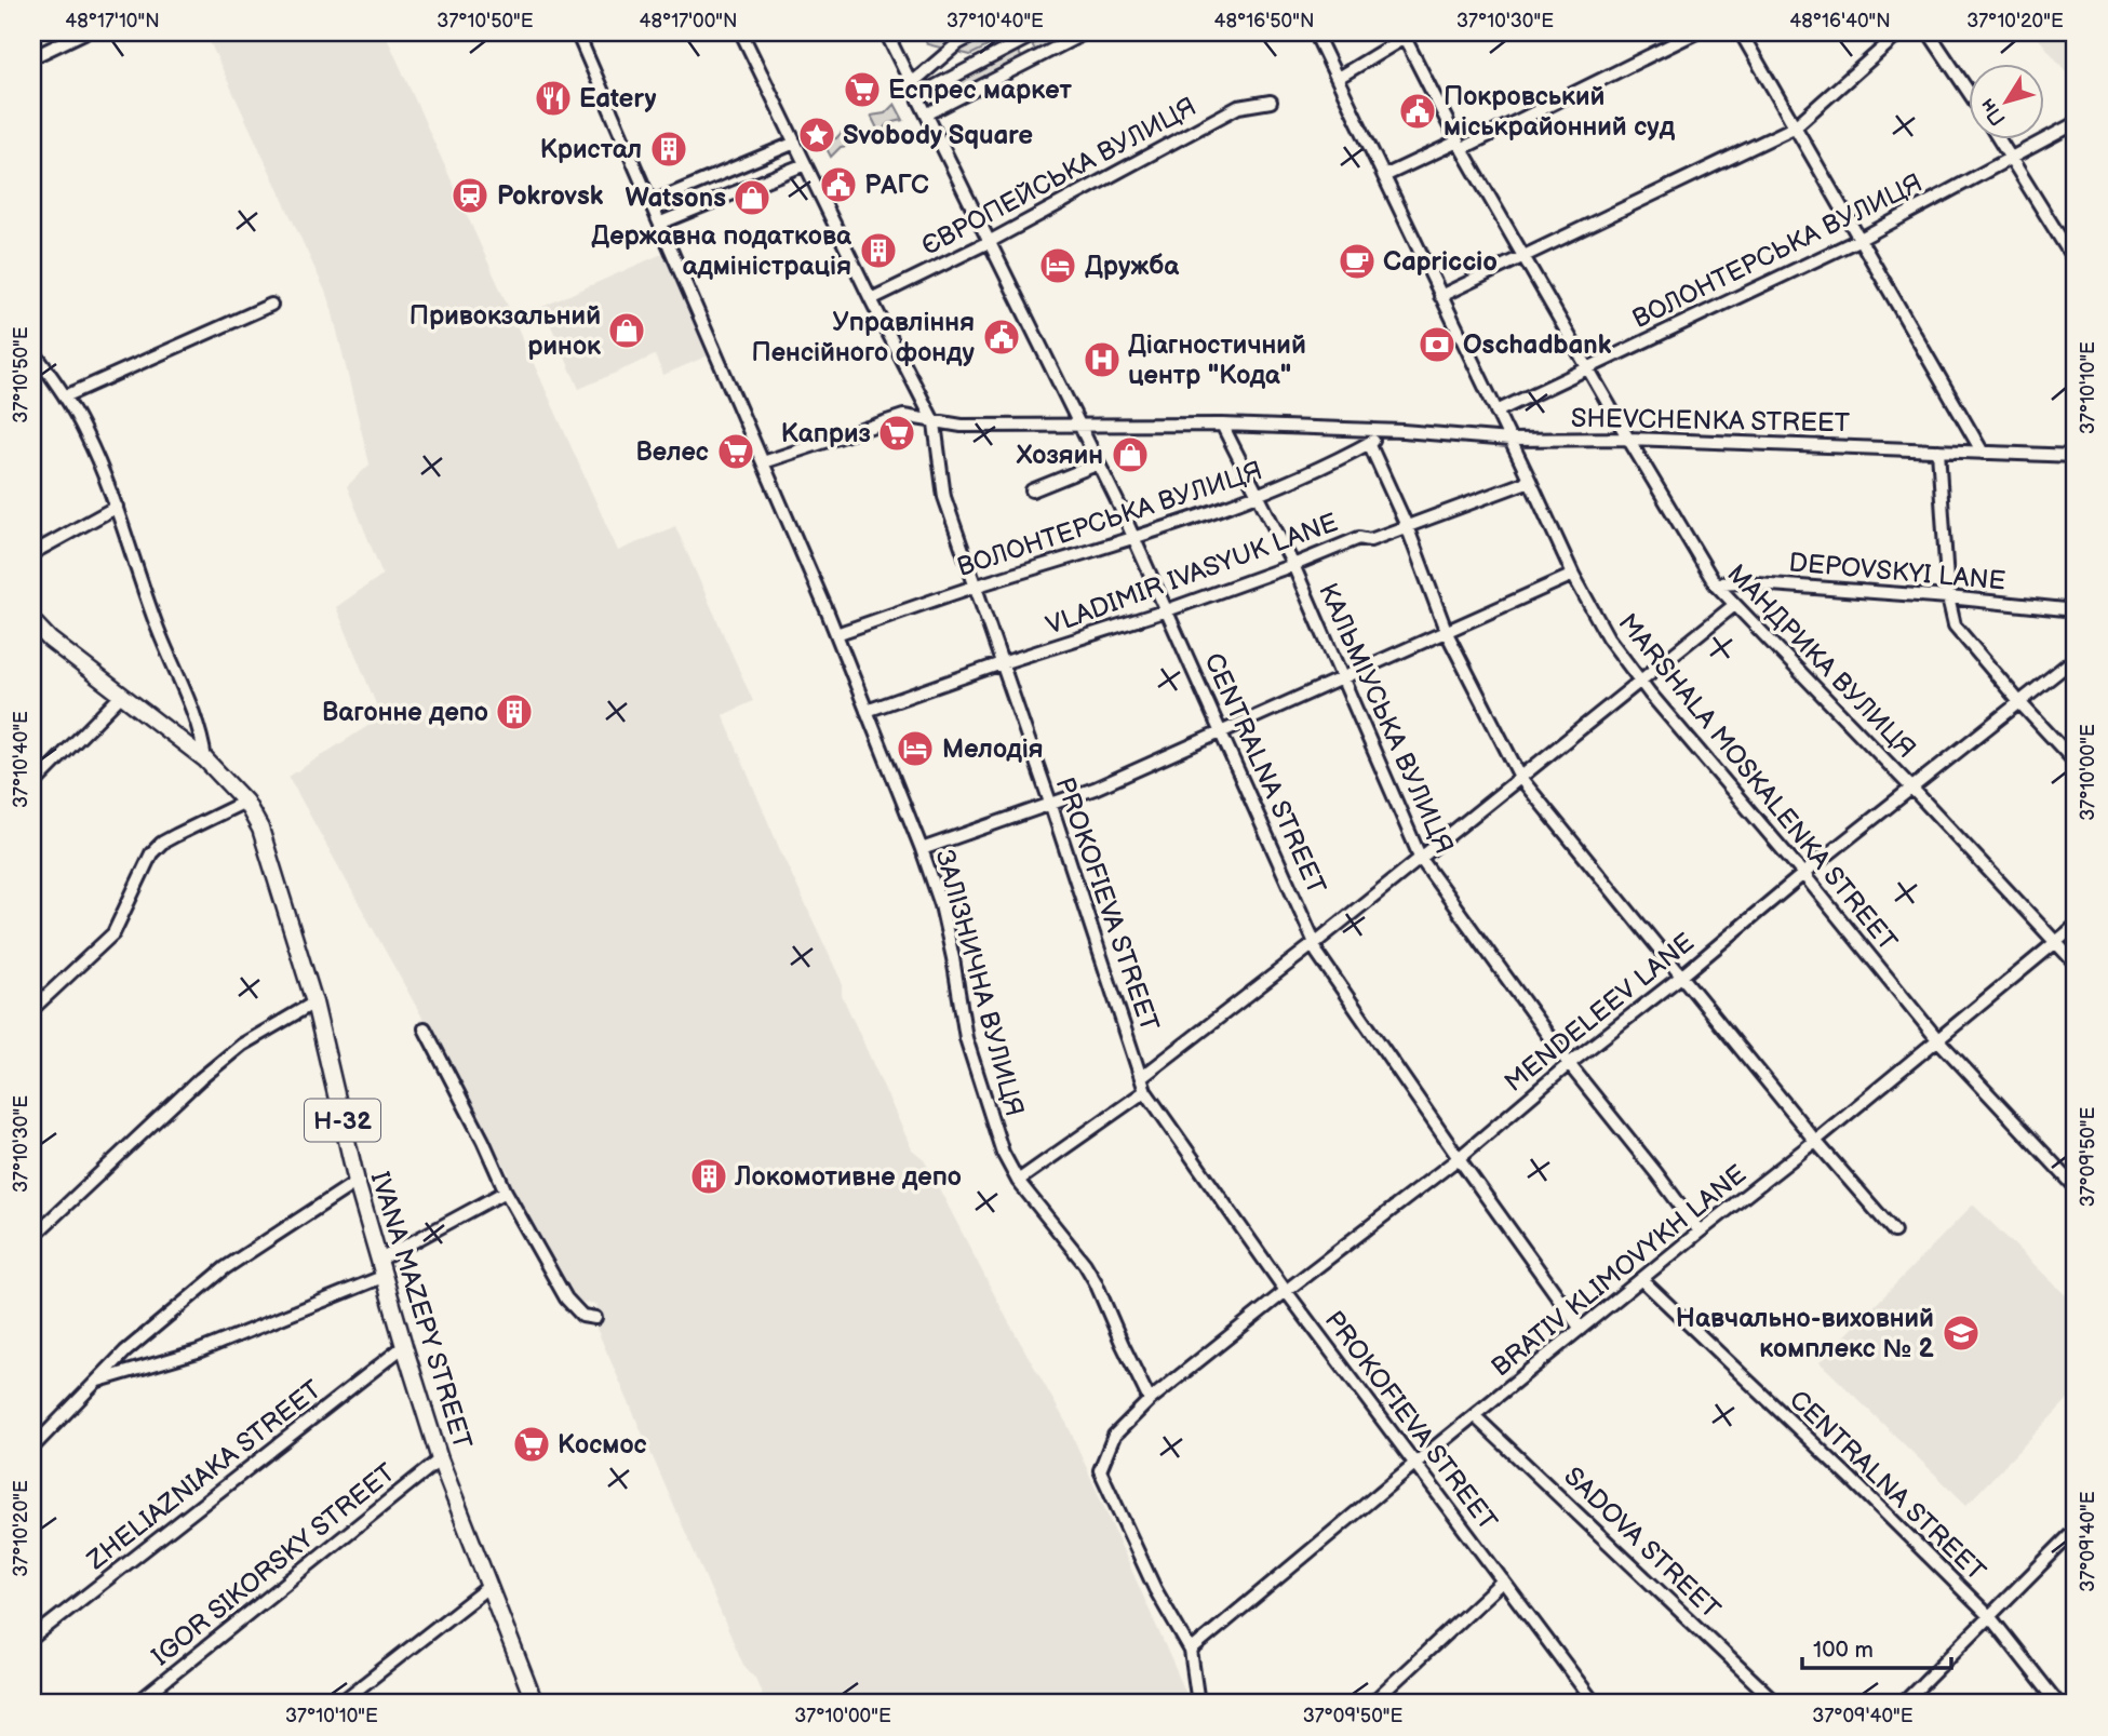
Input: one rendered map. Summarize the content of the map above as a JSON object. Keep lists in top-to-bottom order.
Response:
{
  "streets": {
    "main road": ["Н-32", "IVANA MAZEPY STREET"],
    "street": [
      "ЄВРОПЕЙСЬКА ВУЛИЦЯ",
      "ВОЛОНТЕРСЬКА ВУЛИЦЯ",
      "SHEVCHENKA STREET",
      "DEPOVSKYI LANE",
      "VLADIMIR IVASYUK LANE",
      "МАНДРИКА ВУЛИЦЯ",
      "КАЛЬМІУСЬКА ВУЛИЦЯ",
      "CENTRALNA STREET",
      "MARSHALA MOSKALENKA STREET",
      "PROKOFIEVA STREET",
      "ЗАЛІЗНИЧНА ВУЛИЦЯ",
      "MENDELEEV LANE",
      "BRATIV KLIMOVYKH LANE",
      "ZHELIAZNIAKA STREET",
      "SADOVA STREET",
      "IGOR SIKORSKY STREET"
    ]
  },
  "crossings": [
    ["ЄВРОПЕЙСЬКА ВУЛИЦЯ", "CENTRALNA STREET"],
    ["ЄВРОПЕЙСЬКА ВУЛИЦЯ", "PROKOFIEVA STREET"],
    ["ВОЛОНТЕРСЬКА ВУЛИЦЯ", "SHEVCHENKA STREET"],
    ["ВОЛОНТЕРСЬКА ВУЛИЦЯ", "МАНДРИКА ВУЛИЦЯ"],
    ["ВОЛОНТЕРСЬКА ВУЛИЦЯ", "КАЛЬМІУСЬКА ВУЛИЦЯ"],
    ["ВОЛОНТЕРСЬКА ВУЛИЦЯ", "CENTRALNA STREET"],
    ["ВОЛОНТЕРСЬКА ВУЛИЦЯ", "MARSHALA MOSKALENKA STREET"],
    ["ВОЛОНТЕРСЬКА ВУЛИЦЯ", "PROKOFIEVA STREET"],
    ["ВОЛОНТЕРСЬКА ВУЛИЦЯ", "ЗАЛІЗНИЧНА ВУЛИЦЯ"],
    ["SHEVCHENKA STREET", "МАНДРИКА ВУЛИЦЯ"],
    ["SHEVCHENKA STREET", "КАЛЬМІУСЬКА ВУЛИЦЯ"],
    ["SHEVCHENKA STREET", "CENTRALNA STREET"],
    ["SHEVCHENKA STREET", "MARSHALA MOSKALENKA STREET"],
    ["SHEVCHENKA STREET", "PROKOFIEVA STREET"],
    ["SHEVCHENKA STREET", "ЗАЛІЗНИЧНА ВУЛИЦЯ"],
    ["DEPOVSKYI LANE", "МАНДРИКА ВУЛИЦЯ"],
    ["VLADIMIR IVASYUK LANE", "КАЛЬМІУСЬКА ВУЛИЦЯ"],
    ["VLADIMIR IVASYUK LANE", "CENTRALNA STREET"],
    ["VLADIMIR IVASYUK LANE", "MARSHALA MOSKALENKA STREET"],
    ["VLADIMIR IVASYUK LANE", "PROKOFIEVA STREET"],
    ["VLADIMIR IVASYUK LANE", "ЗАЛІЗНИЧНА ВУЛИЦЯ"],
    ["МАНДРИКА ВУЛИЦЯ", "MENDELEEV LANE"],
    ["МАНДРИКА ВУЛИЦЯ", "BRATIV KLIMOVYKH LANE"],
    ["КАЛЬМІУСЬКА ВУЛИЦЯ", "MENDELEEV LANE"],
    ["КАЛЬМІУСЬКА ВУЛИЦЯ", "BRATIV KLIMOVYKH LANE"],
    ["CENTRALNA STREET", "MENDELEEV LANE"],
    ["CENTRALNA STREET", "BRATIV KLIMOVYKH LANE"],
    ["MARSHALA MOSKALENKA STREET", "MENDELEEV LANE"],
    ["MARSHALA MOSKALENKA STREET", "BRATIV KLIMOVYKH LANE"],
    ["PROKOFIEVA STREET", "MENDELEEV LANE"],
    ["PROKOFIEVA STREET", "BRATIV KLIMOVYKH LANE"],
    ["ЗАЛІЗНИЧНА ВУЛИЦЯ", "MENDELEEV LANE"],
    ["BRATIV KLIMOVYKH LANE", "SADOVA STREET"],
    ["IVANA MAZEPY STREET", "ZHELIAZNIAKA STREET"],
    ["IVANA MAZEPY STREET", "IGOR SIKORSKY STREET"]
  ],
  "places": {
    "supermarket": [
      "Еспрес маркет",
      "Каприз",
      "Велес",
      "Космос"
    ],
    "restaurant": ["Eatery"],
    "public building": ["Покровський міськрайонний суд", "РАГС", "Управління Пенсійного фонду"],
    "place": ["Svobody Square"],
    "building": [
      "Кристал",
      "Державна податкова адміністрація",
      "Вагонне депо",
      "Локомотивне депо"
    ],
    "station": ["Pokrovsk"],
    "shop": ["Watsons", "Привокзальний ринок", "Хозяин"],
    "cafe": ["Capriccio"],
    "hotel": ["Дружба", "Мелодія"],
    "bank": ["Oschadbank"],
    "hospital": ["Діагностичний центр \"Кода\""],
    "school or university": ["Навчально-виховний комплекс № 2"]
  },
  "scale_bar": "100 m",
  "north": "bottom left",
  "coordinates": [
    "48°17'10\"N",
    "37°10'50\"E",
    "48°17'00\"N",
    "37°10'40\"E",
    "48°16'50\"N",
    "37°10'30\"E",
    "48°16'40\"N",
    "37°10'20\"E",
    "37°10'10\"E",
    "37°10'00\"E",
    "37°09'50\"E",
    "37°09'40\"E"
  ]
}
